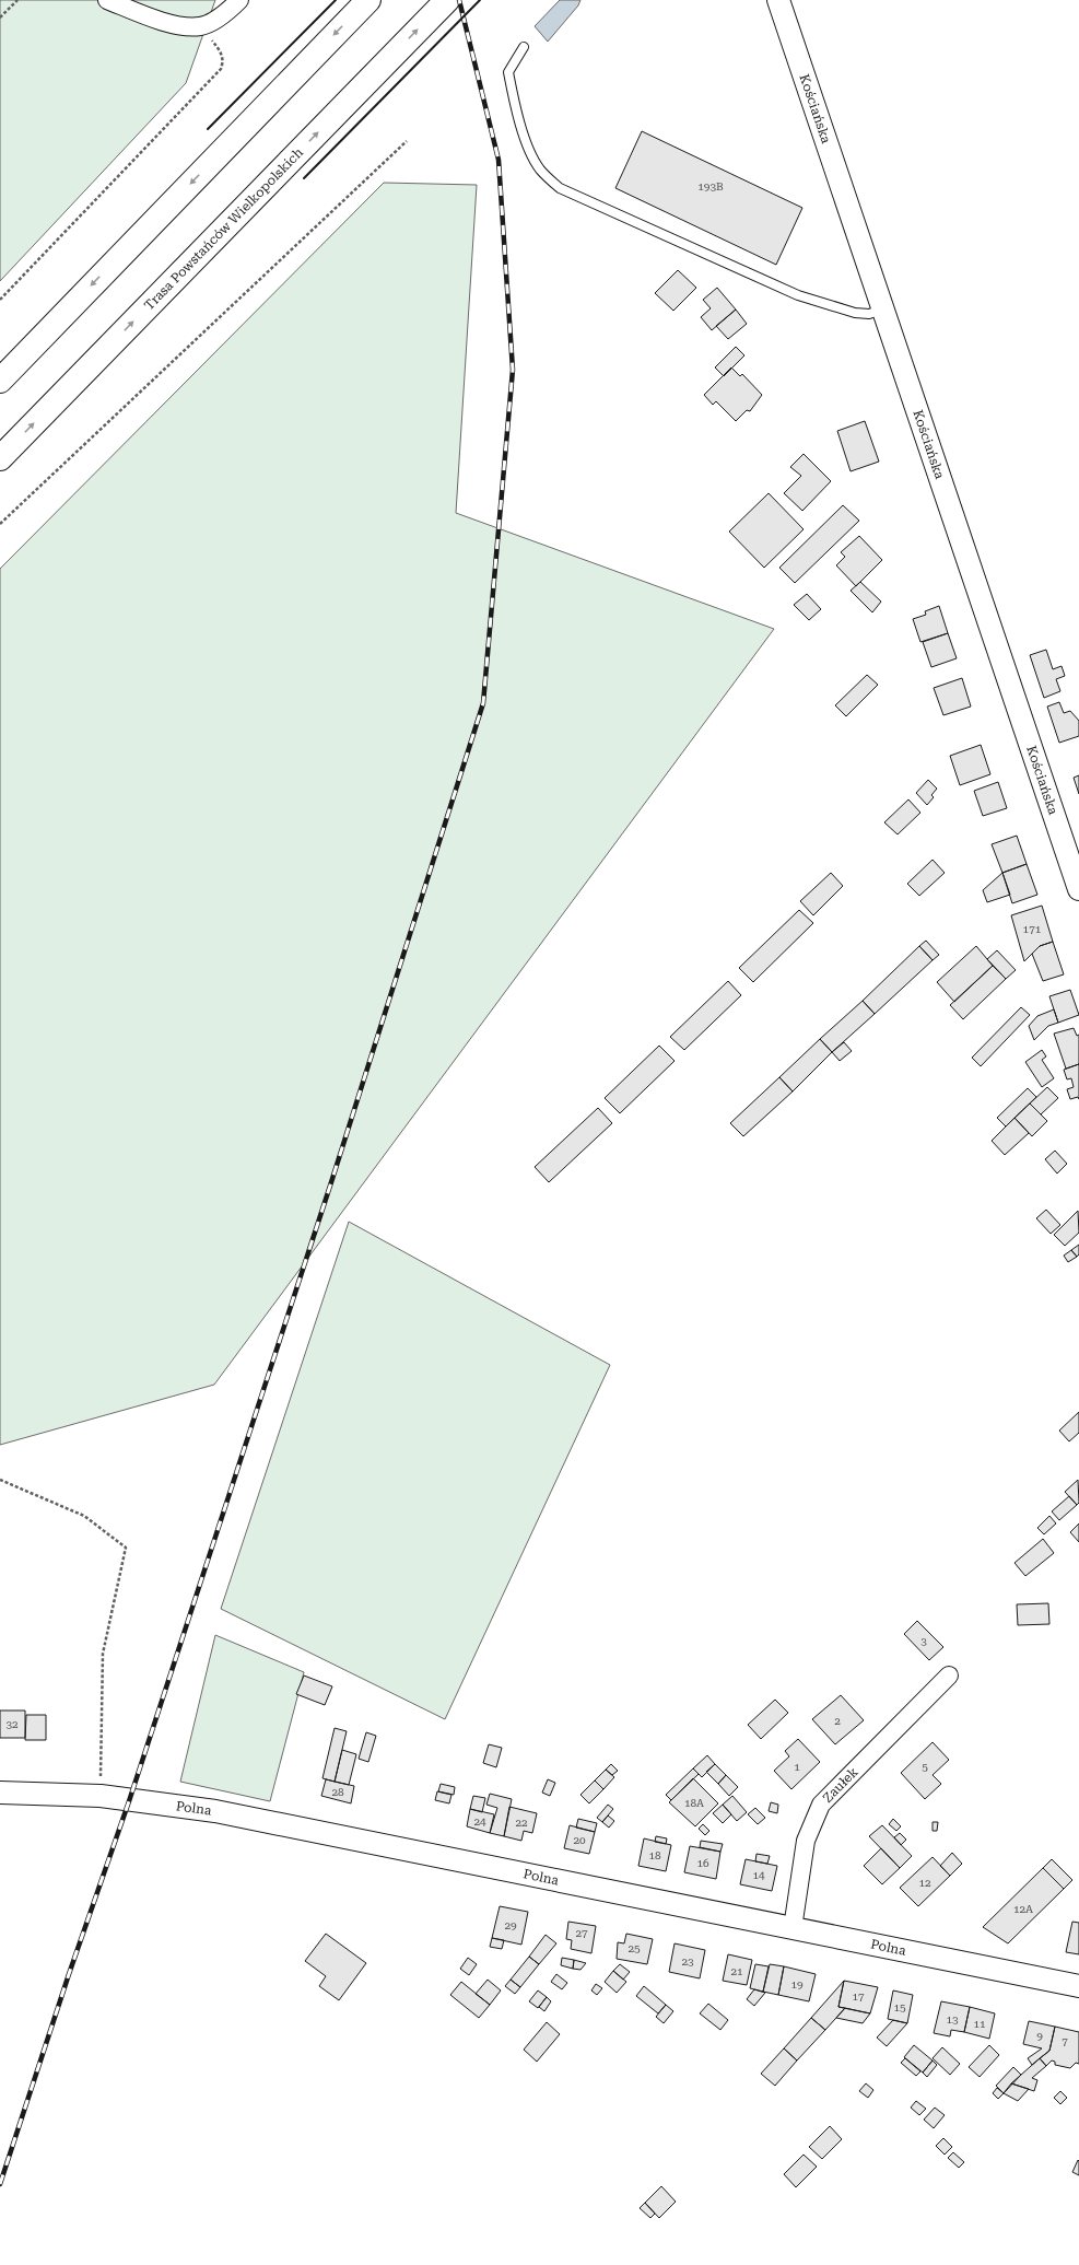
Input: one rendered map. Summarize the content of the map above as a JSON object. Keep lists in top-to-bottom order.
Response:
{
  "streets": {
    "highway": ["Trasa Powstańców Wielkopolskich"],
    "street": ["Kościańska", "Zaułek", "Polna"]
  },
  "crossings": [
    ["Zaułek", "Polna"]
  ],
  "house_numbers": [
    "193B",
    "171",
    "3",
    "2",
    "32",
    "1",
    "5",
    "28",
    "18A",
    "24",
    "22",
    "20",
    "18",
    "16",
    "14",
    "12",
    "12A",
    "29",
    "27",
    "25",
    "23",
    "21",
    "19",
    "17",
    "15",
    "13",
    "11",
    "9",
    "7"
  ]
}
